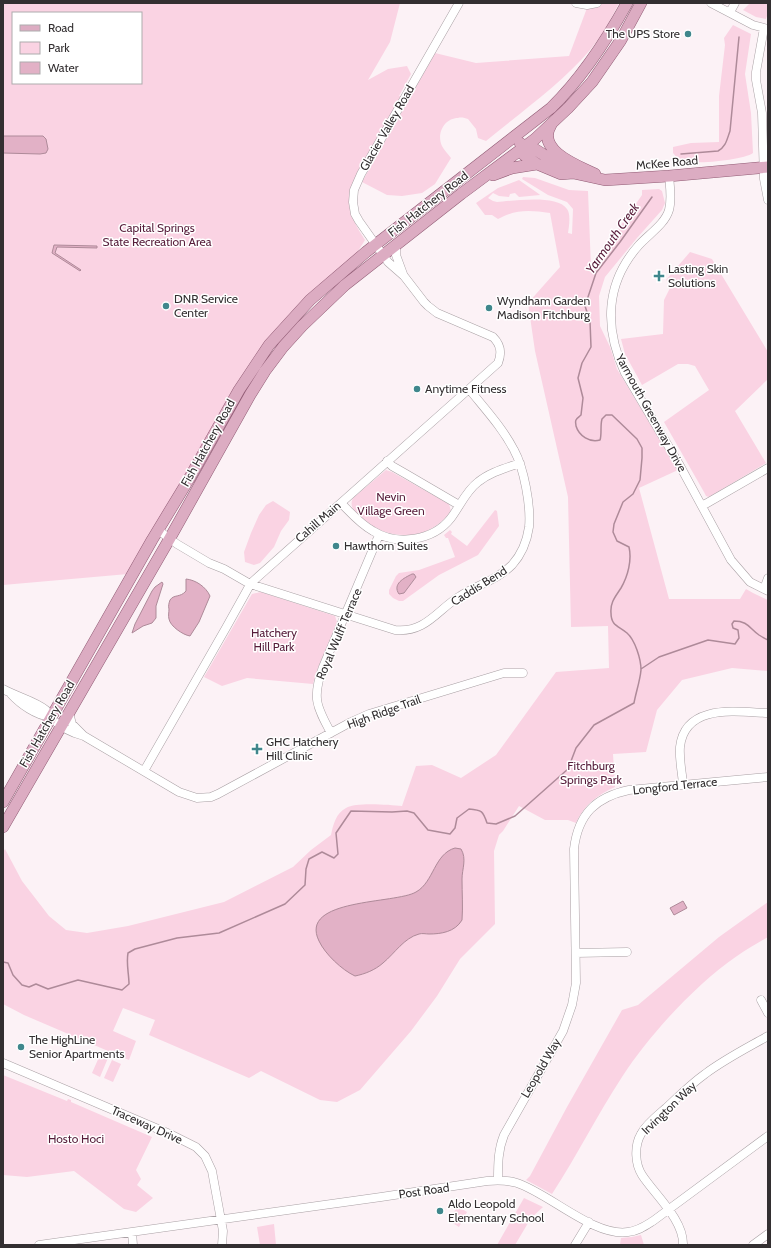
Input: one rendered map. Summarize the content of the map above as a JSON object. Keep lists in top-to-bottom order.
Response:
{
  "streets": {
    "main road": ["McKee Road", "Fish Hatchery Road"],
    "street": [
      "Glacier Valley Road",
      "Yarmouth Greenway Drive",
      "Cahill Main",
      "Caddis Bend",
      "Royal Wulff Terrace",
      "High Ridge Trail",
      "Longford Terrace",
      "Leopold Way",
      "Irvington Way",
      "Traceway Drive",
      "Post Road"
    ]
  },
  "crossings": [
    ["Glacier Valley Road", "Fish Hatchery Road"],
    ["Glacier Valley Road", "Cahill Main"],
    ["McKee Road", "Fish Hatchery Road"],
    ["McKee Road", "Yarmouth Greenway Drive"],
    ["Fish Hatchery Road", "Cahill Main"],
    ["Fish Hatchery Road", "Caddis Bend"],
    ["Fish Hatchery Road", "High Ridge Trail"],
    ["Cahill Main", "Caddis Bend"],
    ["Cahill Main", "High Ridge Trail"],
    ["Caddis Bend", "Royal Wulff Terrace"],
    ["Royal Wulff Terrace", "High Ridge Trail"],
    ["Longford Terrace", "Leopold Way"],
    ["Leopold Way", "Post Road"],
    ["Irvington Way", "Post Road"],
    ["Traceway Drive", "Post Road"]
  ],
  "water": ["Yarmouth Creek"],
  "parks": [
    "Capital Springs State Recreation Area",
    "Nevin Village Green",
    "Hatchery Hill Park",
    "Fitchburg Springs Park",
    "Hosto Hoci"
  ],
  "places": {
    "other": [
      "The UPS Store",
      "DNR Service Center",
      "Wyndham Garden Madison Fitchburg",
      "Anytime Fitness",
      "Hawthorn Suites",
      "The HighLine Senior Apartments",
      "Aldo Leopold Elementary School"
    ],
    "health": ["Lasting Skin Solutions", "GHC Hatchery Hill Clinic"]
  },
  "legend": ["Road", "Park", "Water"]
}
